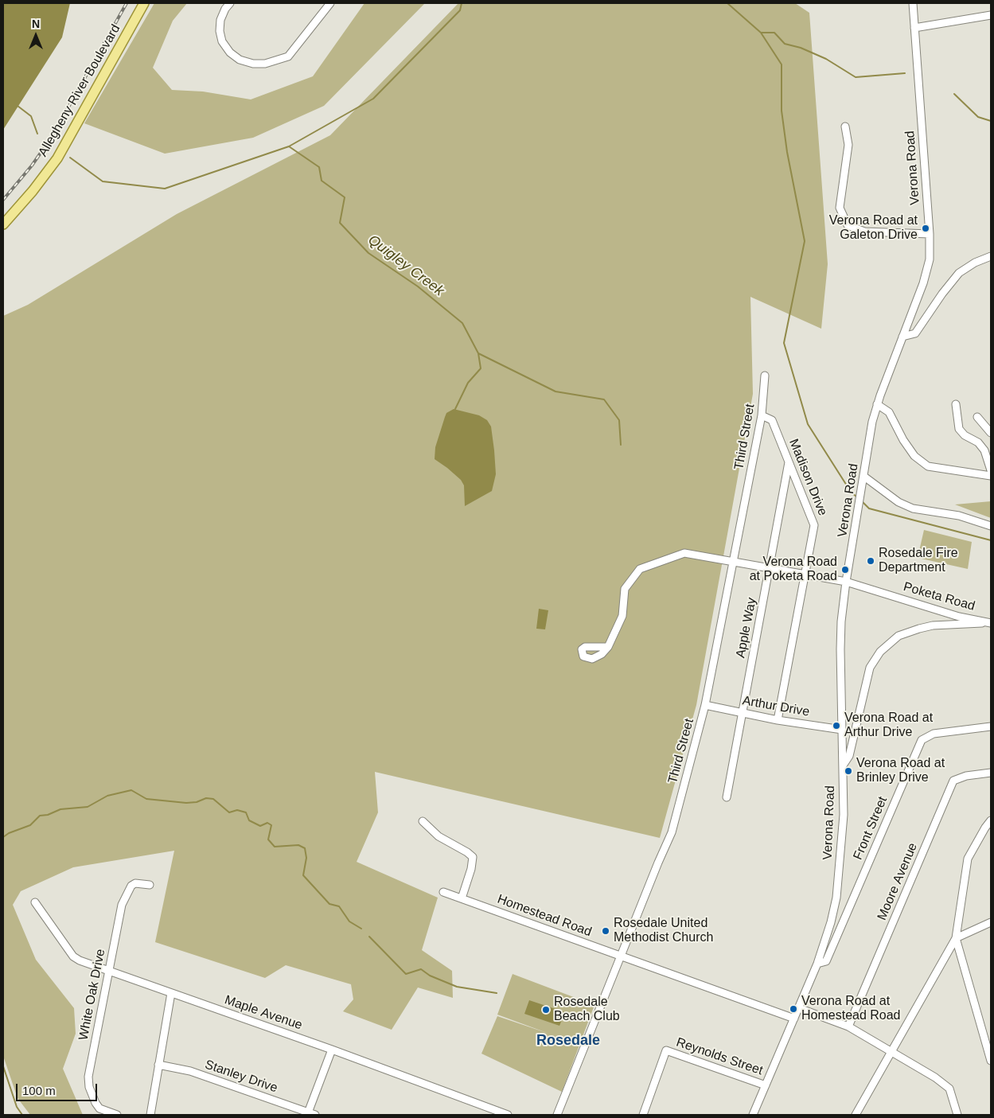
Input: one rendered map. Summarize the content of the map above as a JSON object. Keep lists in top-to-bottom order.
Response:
{
  "streets": {
    "main road": ["Allegheny River Boulevard"],
    "street": [
      "Verona Road",
      "Third Street",
      "Madison Drive",
      "Poketa Road",
      "Apple Way",
      "Arthur Drive",
      "Front Street",
      "Moore Avenue",
      "Homestead Road",
      "White Oak Drive",
      "Maple Avenue",
      "Reynolds Street",
      "Stanley Drive"
    ]
  },
  "crossings": [
    ["Verona Road", "Poketa Road"],
    ["Verona Road", "Arthur Drive"],
    ["Verona Road", "Front Street"],
    ["Verona Road", "Homestead Road"],
    ["Verona Road", "Reynolds Street"],
    ["Third Street", "Madison Drive"],
    ["Third Street", "Poketa Road"],
    ["Third Street", "Arthur Drive"],
    ["Third Street", "Homestead Road"],
    ["Madison Drive", "Poketa Road"],
    ["Madison Drive", "Apple Way"],
    ["Madison Drive", "Arthur Drive"],
    ["Poketa Road", "Apple Way"],
    ["Apple Way", "Arthur Drive"],
    ["White Oak Drive", "Maple Avenue"]
  ],
  "districts": ["Rosedale"],
  "water": ["Quigley Creek"],
  "places": [
    "Verona Road at Galeton Drive",
    "Rosedale Fire Department",
    "Verona Road at Poketa Road",
    "Verona Road at Arthur Drive",
    "Verona Road at Brinley Drive",
    "Rosedale United Methodist Church",
    "Verona Road at Homestead Road",
    "Rosedale Beach Club"
  ],
  "scale_bar": "100 m",
  "north": "top"
}
